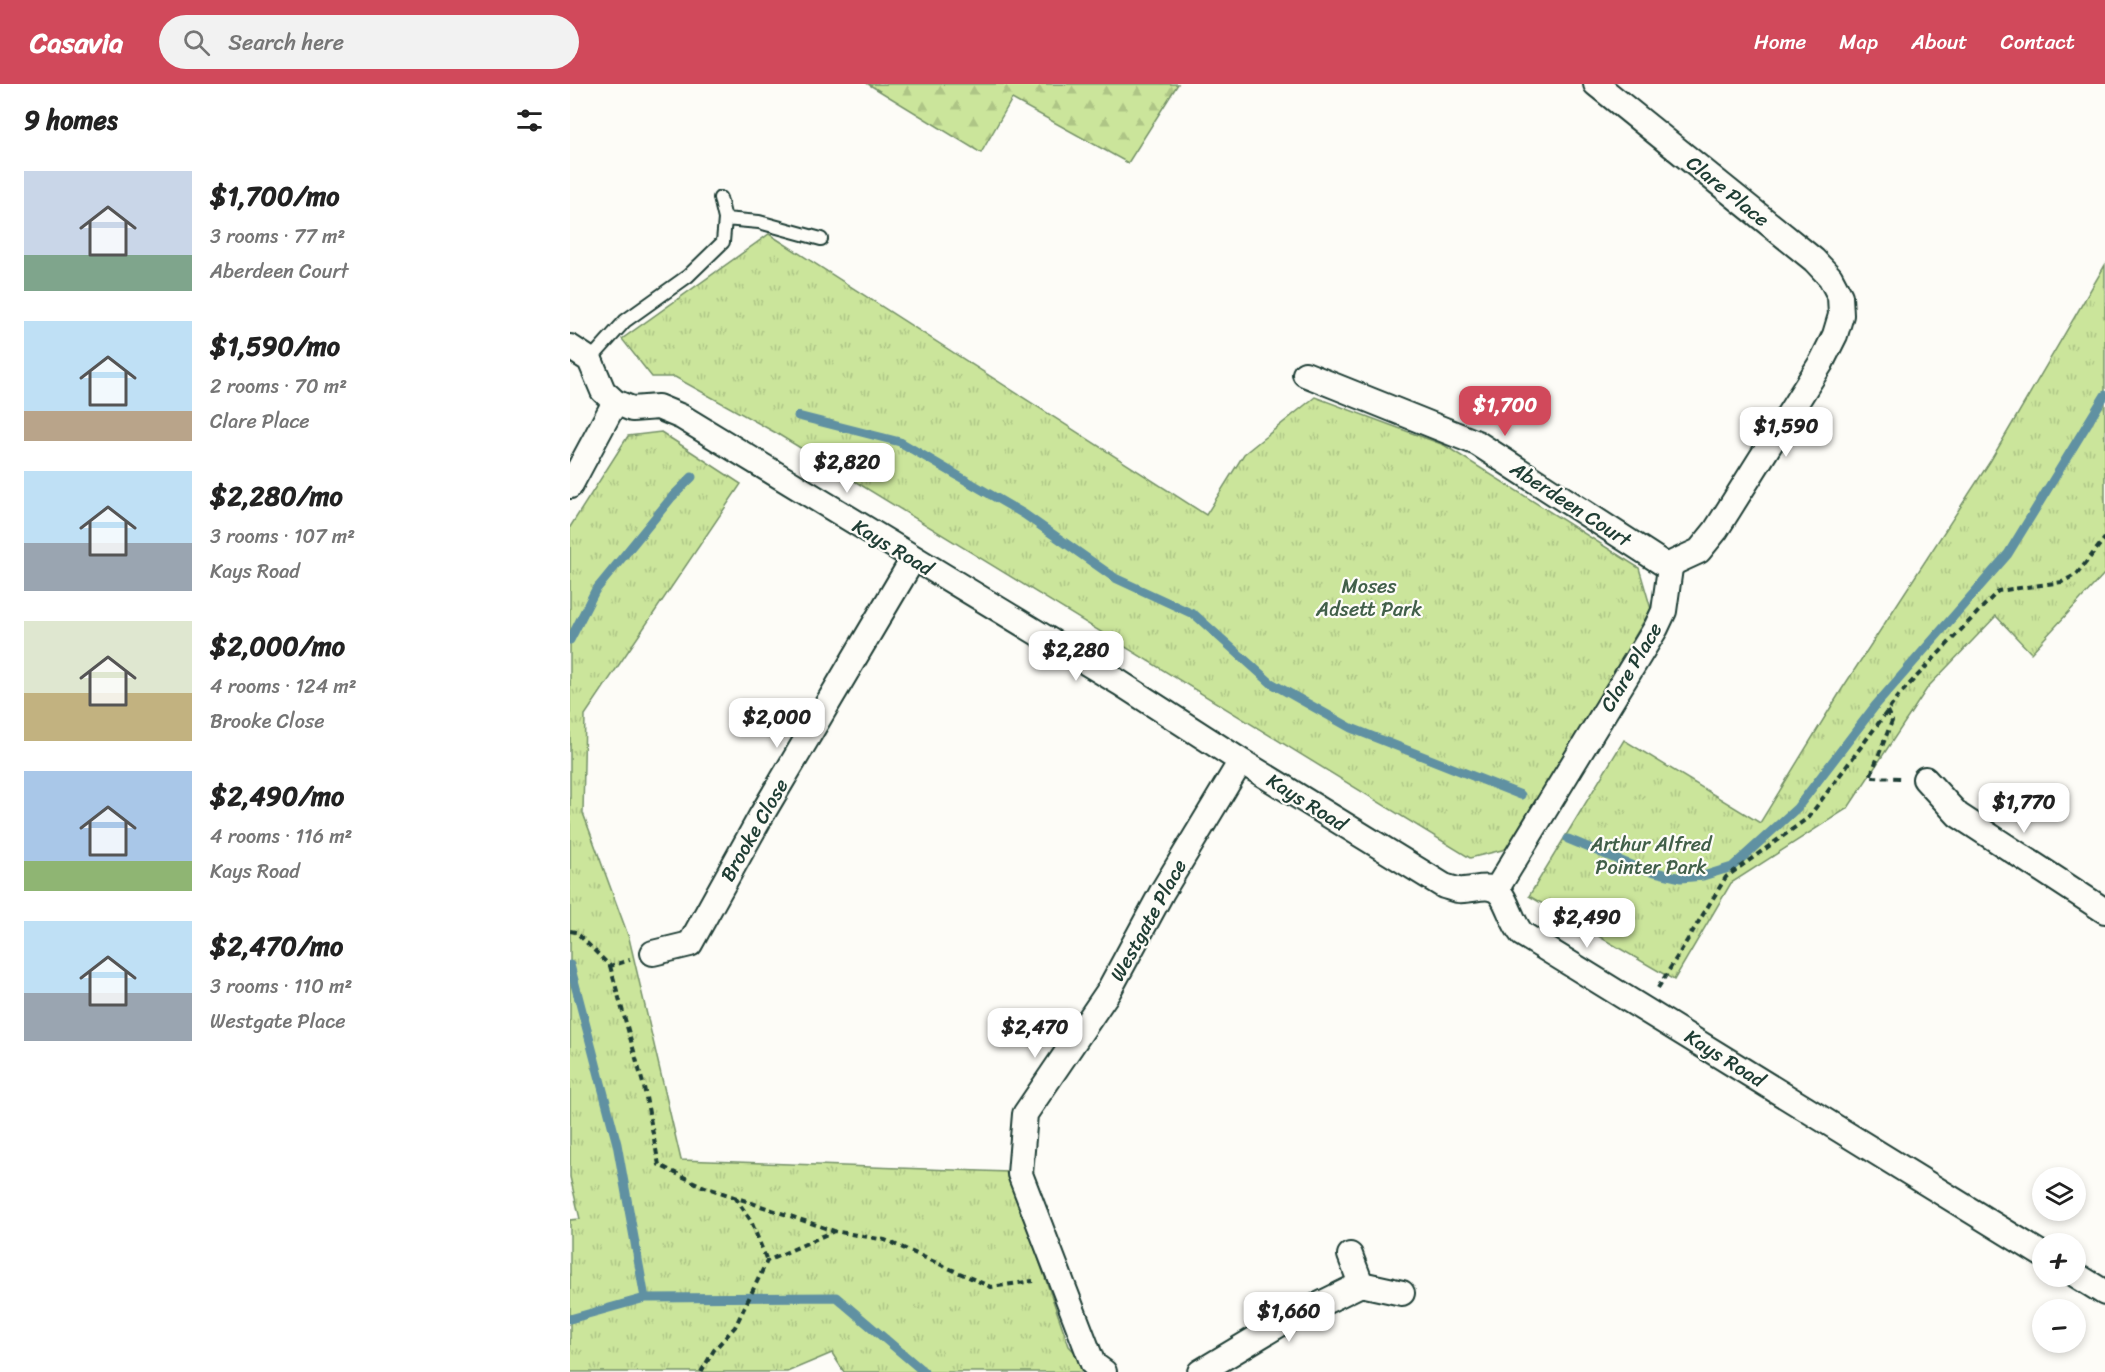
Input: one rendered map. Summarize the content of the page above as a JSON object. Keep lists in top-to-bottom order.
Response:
{
  "streets": {
    "street": [
      "Clare Place",
      "Aberdeen Court",
      "Kays Road",
      "Brooke Close",
      "Westgate Place"
    ]
  },
  "crossings": [
    ["Clare Place", "Aberdeen Court"],
    ["Clare Place", "Kays Road"],
    ["Kays Road", "Brooke Close"],
    ["Kays Road", "Westgate Place"]
  ],
  "parks": ["Moses Adsett Park", "Arthur Alfred Pointer Park"],
  "page": {
    "header": "Casavia",
    "search": "Search here",
    "nav": [
      "Home",
      "Map",
      "About",
      "Contact"
    ],
    "heading": "9 homes",
    "list": [
      {
        "name": "$1,700/mo",
        "note": "3 rooms · 77 m² · Aberdeen Court"
      },
      {
        "name": "$1,590/mo",
        "note": "2 rooms · 70 m² · Clare Place"
      },
      {
        "name": "$2,280/mo",
        "note": "3 rooms · 107 m² · Kays Road"
      },
      {
        "name": "$2,000/mo",
        "note": "4 rooms · 124 m² · Brooke Close"
      },
      {
        "name": "$2,490/mo",
        "note": "4 rooms · 116 m² · Kays Road"
      },
      {
        "name": "$2,470/mo",
        "note": "3 rooms · 110 m² · Westgate Place"
      }
    ],
    "price": [
      "$1,700",
      "$1,590",
      "$2,820",
      "$2,280",
      "$2,000",
      "$1,770",
      "$2,490",
      "$2,470",
      "$1,660"
    ],
    "map_buttons": ["+", "−"]
  }
}
